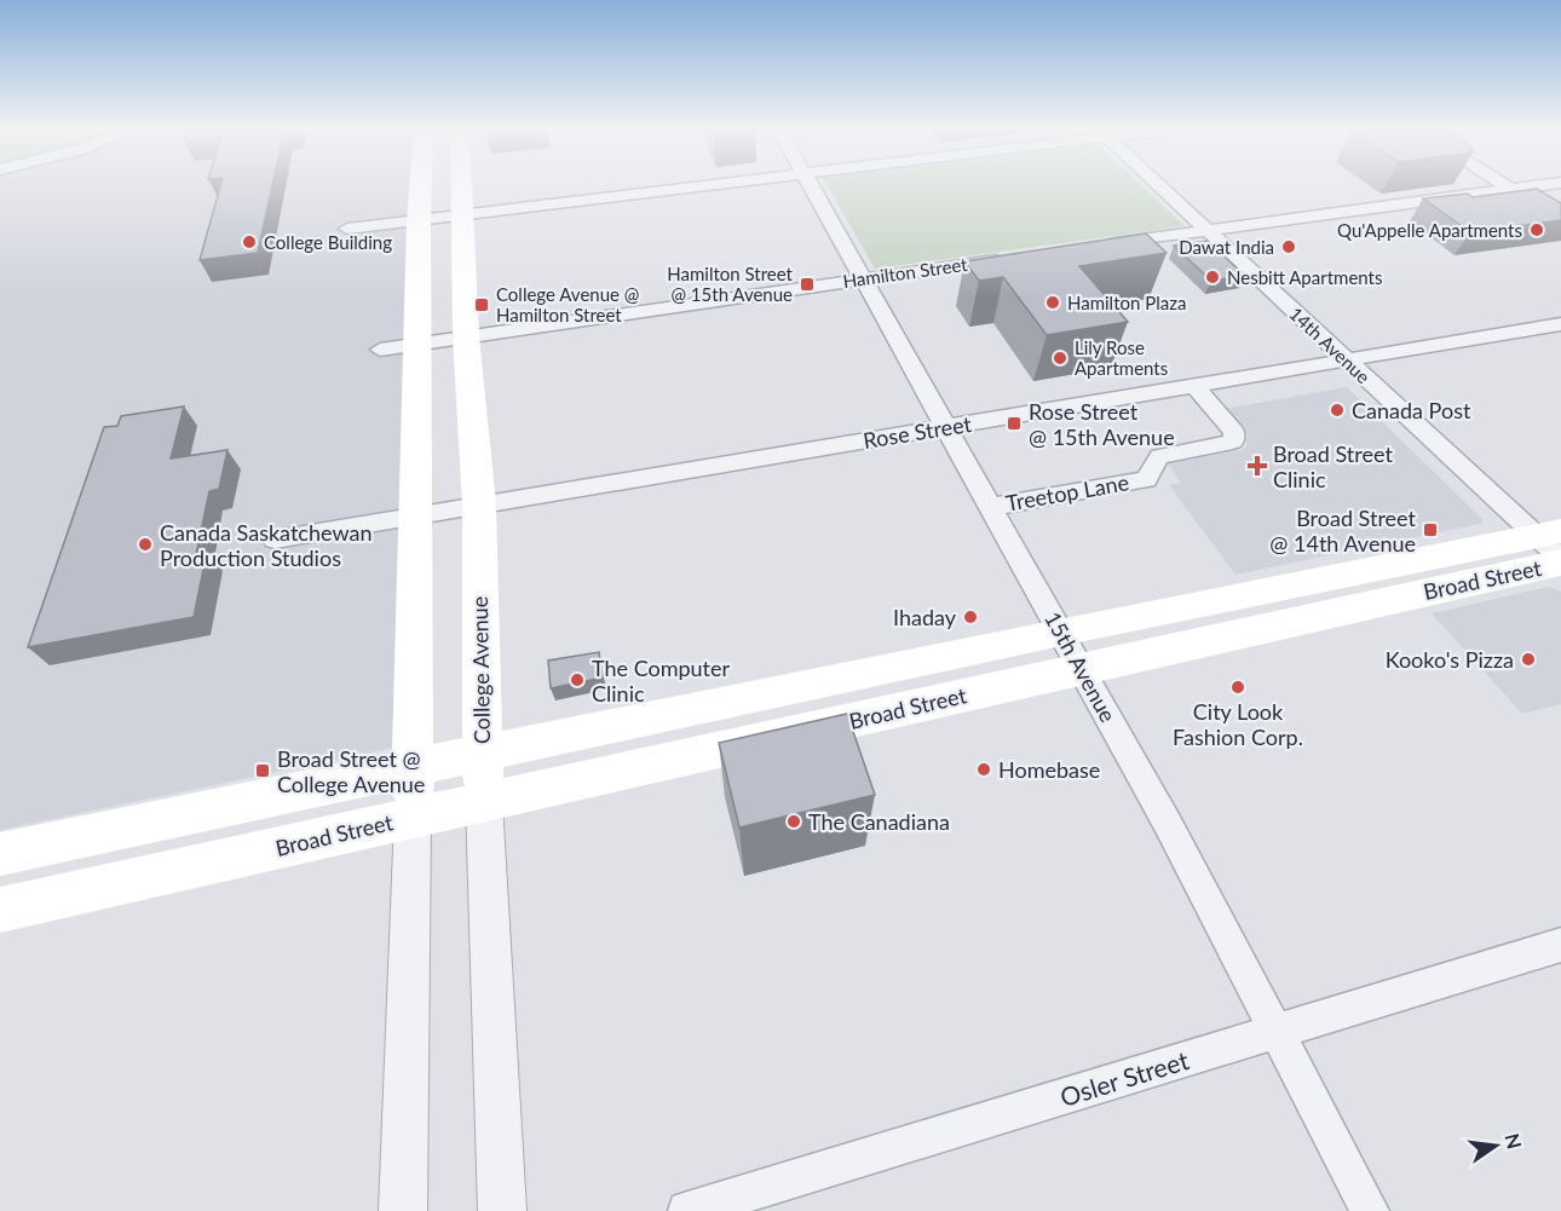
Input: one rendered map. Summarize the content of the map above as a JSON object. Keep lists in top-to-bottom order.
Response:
{
  "streets": {
    "main road": ["Broad Street", "College Avenue"],
    "street": [
      "Hamilton Street",
      "14th Avenue",
      "Rose Street",
      "Treetop Lane",
      "15th Avenue",
      "Osler Street"
    ]
  },
  "crossings": [
    ["Hamilton Street", "15th Avenue"],
    ["Hamilton Street", "College Avenue"],
    ["14th Avenue", "Rose Street"],
    ["14th Avenue", "Broad Street"],
    ["Rose Street", "Treetop Lane"],
    ["Rose Street", "15th Avenue"],
    ["Rose Street", "College Avenue"],
    ["Treetop Lane", "15th Avenue"],
    ["Broad Street", "15th Avenue"],
    ["Broad Street", "College Avenue"],
    ["15th Avenue", "Osler Street"]
  ],
  "places": {
    "other": [
      "Qu'Appelle Apartments",
      "College Building",
      "Dawat India",
      "Nesbitt Apartments",
      "Hamilton Plaza",
      "Lily Rose Apartments",
      "Canada Post",
      "Canada Saskatchewan Production Studios",
      "Ihaday",
      "Kooko's Pizza",
      "The Computer Clinic",
      "City Look Fashion Corp.",
      "Homebase",
      "The Canadiana"
    ],
    "transit": [
      "Hamilton Street @ 15th Avenue",
      "College Avenue @ Hamilton Street",
      "Rose Street @ 15th Avenue",
      "Broad Street @ 14th Avenue",
      "Broad Street @ College Avenue"
    ],
    "health": ["Broad Street Clinic"]
  },
  "north": "right"
}
